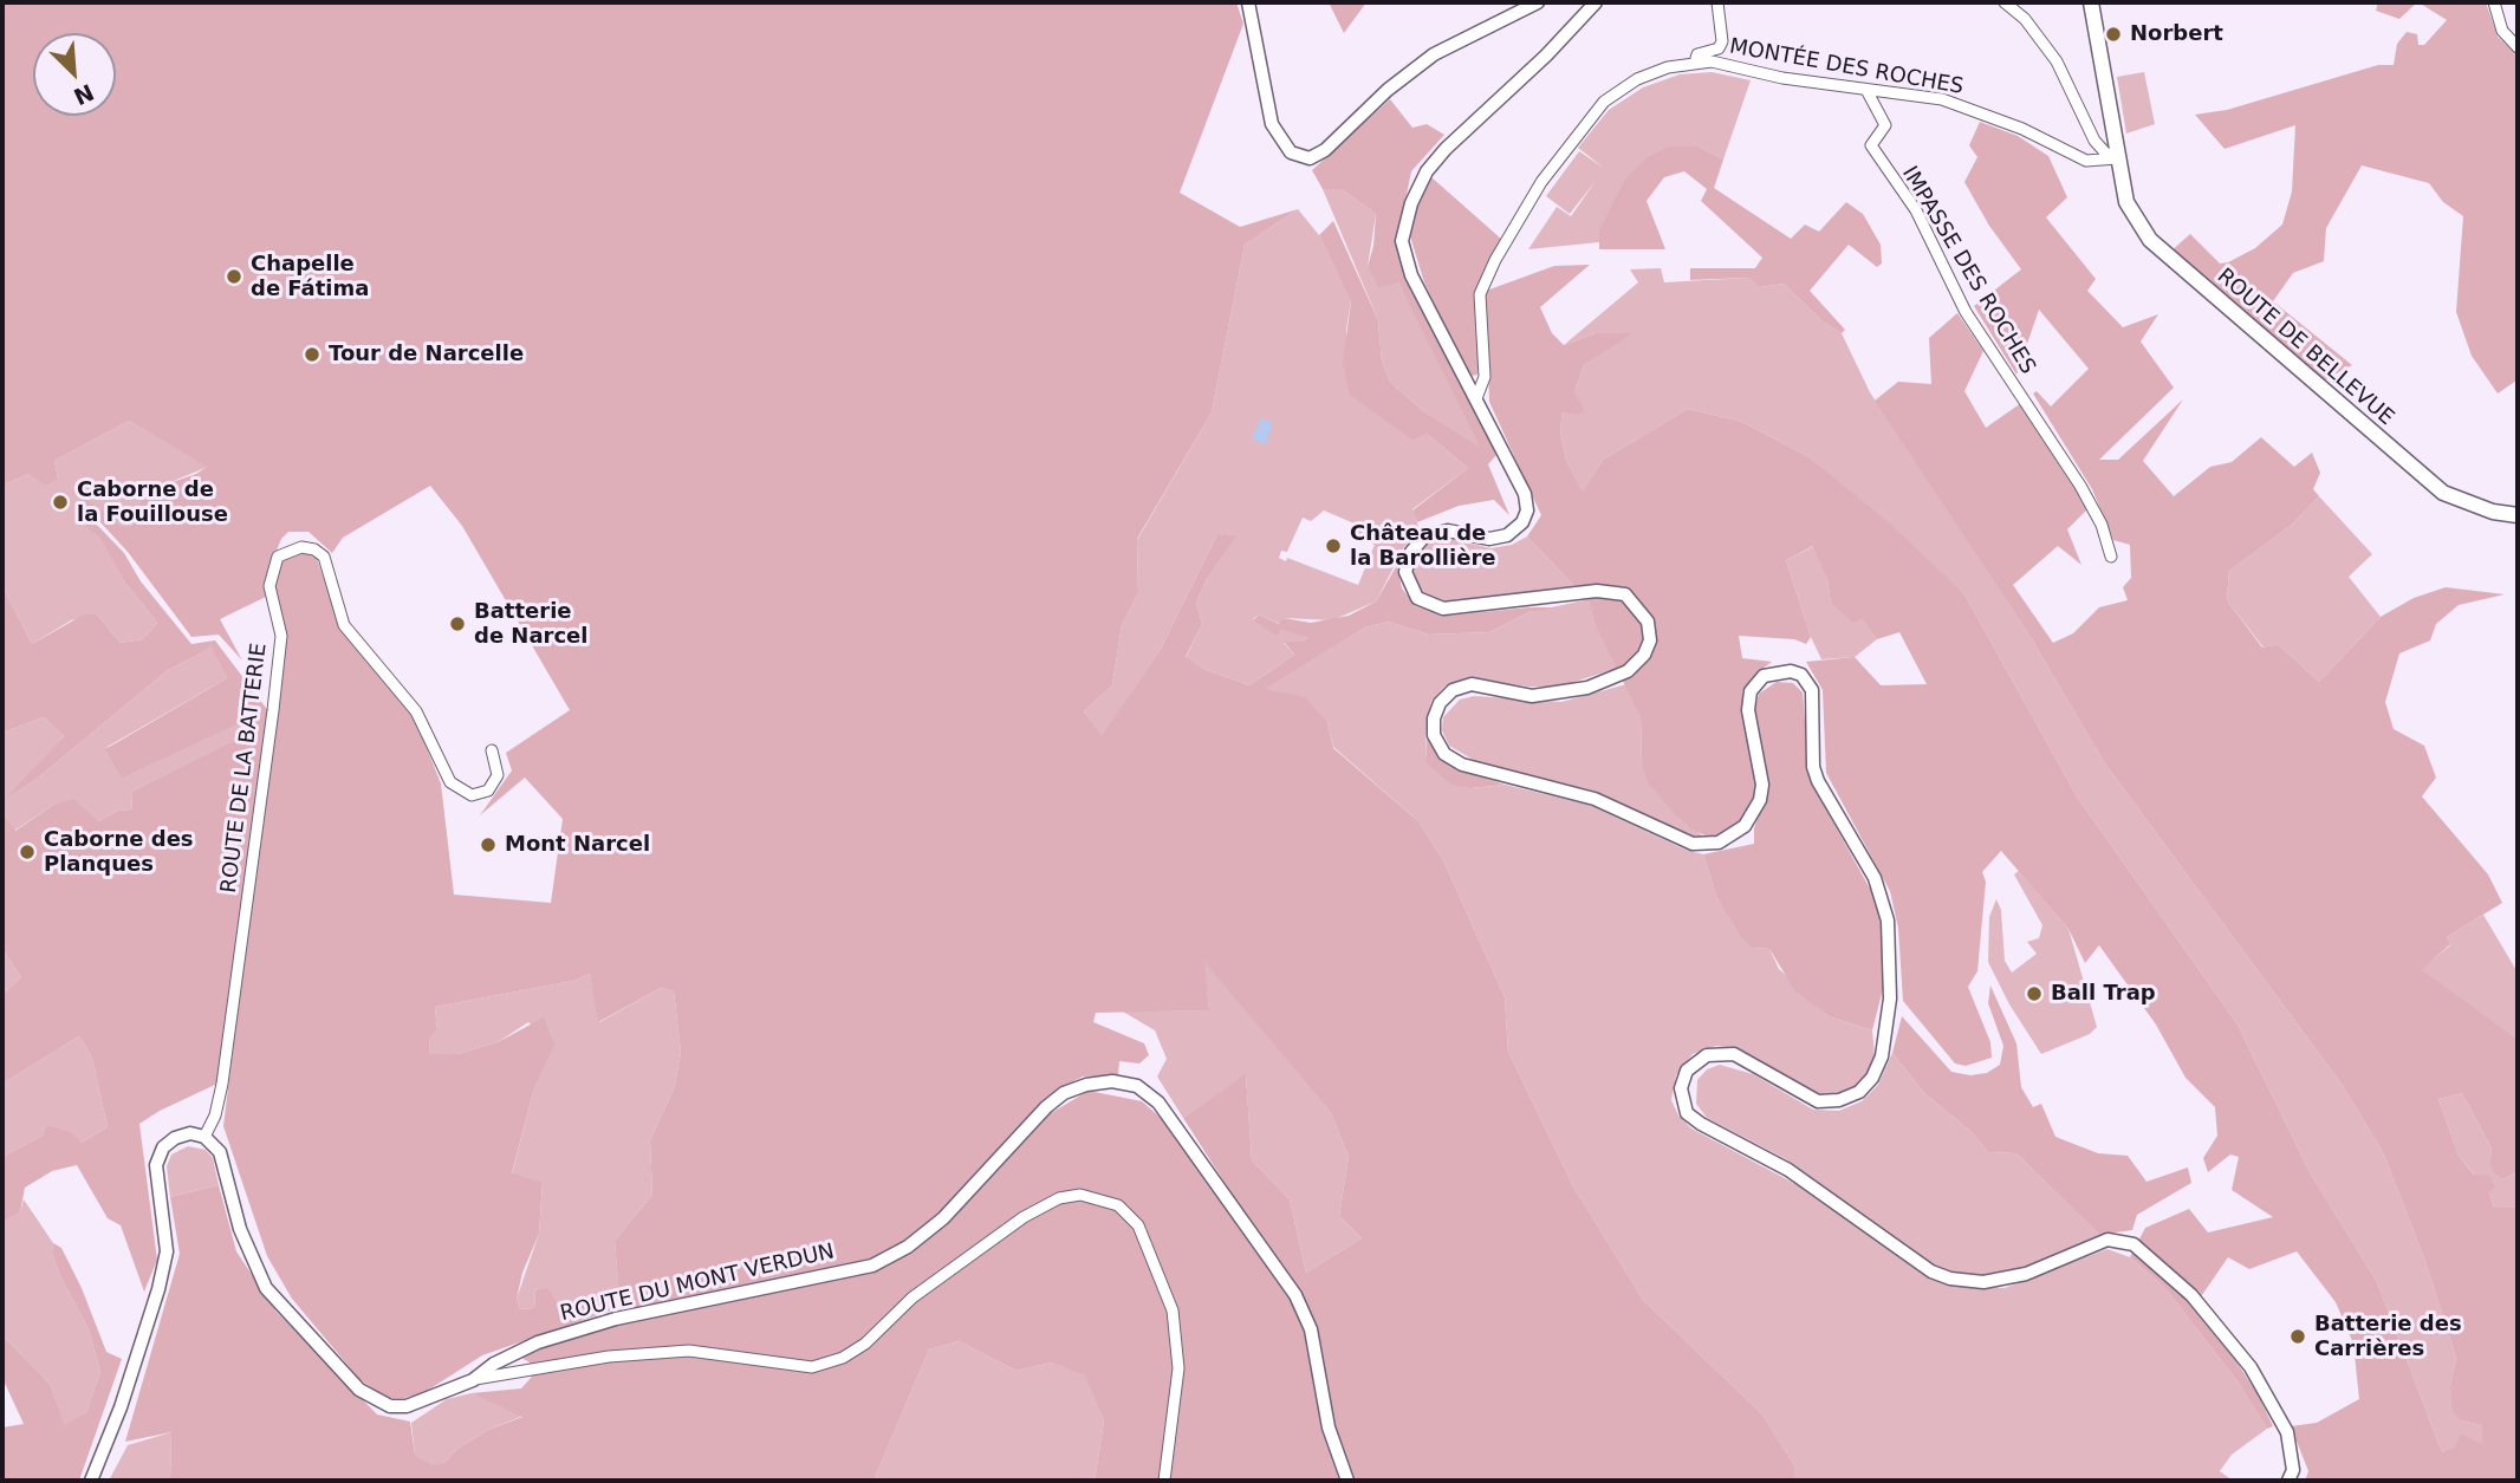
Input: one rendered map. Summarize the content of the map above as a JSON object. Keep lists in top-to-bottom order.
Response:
{
  "streets": {
    "main road": ["ROUTE DE BELLEVUE"],
    "street": [
      "MONTÉE DES ROCHES",
      "IMPASSE DES ROCHES",
      "ROUTE DE LA BATTERIE",
      "ROUTE DU MONT VERDUN"
    ]
  },
  "crossings": [
    ["MONTÉE DES ROCHES", "IMPASSE DES ROCHES"],
    ["MONTÉE DES ROCHES", "ROUTE DE BELLEVUE"],
    ["ROUTE DE LA BATTERIE", "ROUTE DU MONT VERDUN"]
  ],
  "places": [
    "Norbert",
    "Chapelle de Fátima",
    "Tour de Narcelle",
    "Caborne de la Fouillouse",
    "Château de la Barollière",
    "Batterie de Narcel",
    "Mont Narcel",
    "Caborne des Planques",
    "Ball Trap",
    "Batterie des Carrières"
  ],
  "north": "bottom right"
}
